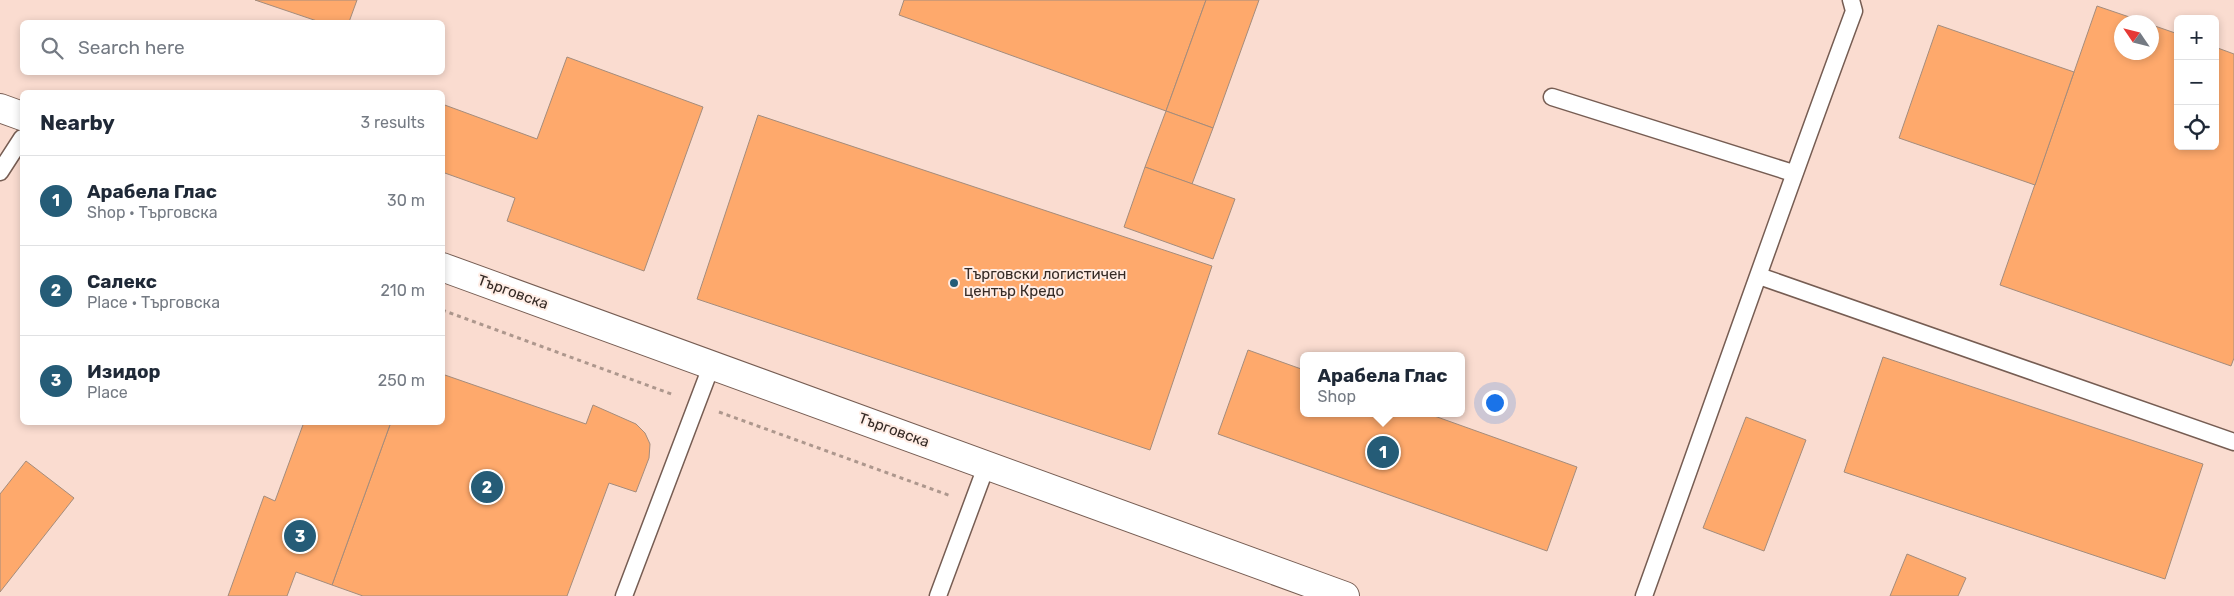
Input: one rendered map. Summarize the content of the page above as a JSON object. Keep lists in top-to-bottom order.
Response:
{
  "streets": {
    "street": ["Търговска"]
  },
  "places": ["Търговски логистичен център Кредо"],
  "north": "top left",
  "page": {
    "map_buttons": ["+", "−"],
    "search": "Search here",
    "heading": ["Nearby", "3 results"],
    "list": [
      {
        "mark": "1",
        "name": "Арабела Глас",
        "note": "Shop · Търговска",
        "value": "30 m"
      },
      {
        "mark": "2",
        "name": "Салекс",
        "note": "Place · Търговска",
        "value": "210 m"
      },
      {
        "mark": "3",
        "name": "Изидор",
        "note": "Place",
        "value": "250 m"
      }
    ],
    "popup": ["Арабела Глас", "Shop"],
    "pins": ["1", "2", "3"]
  }
}
